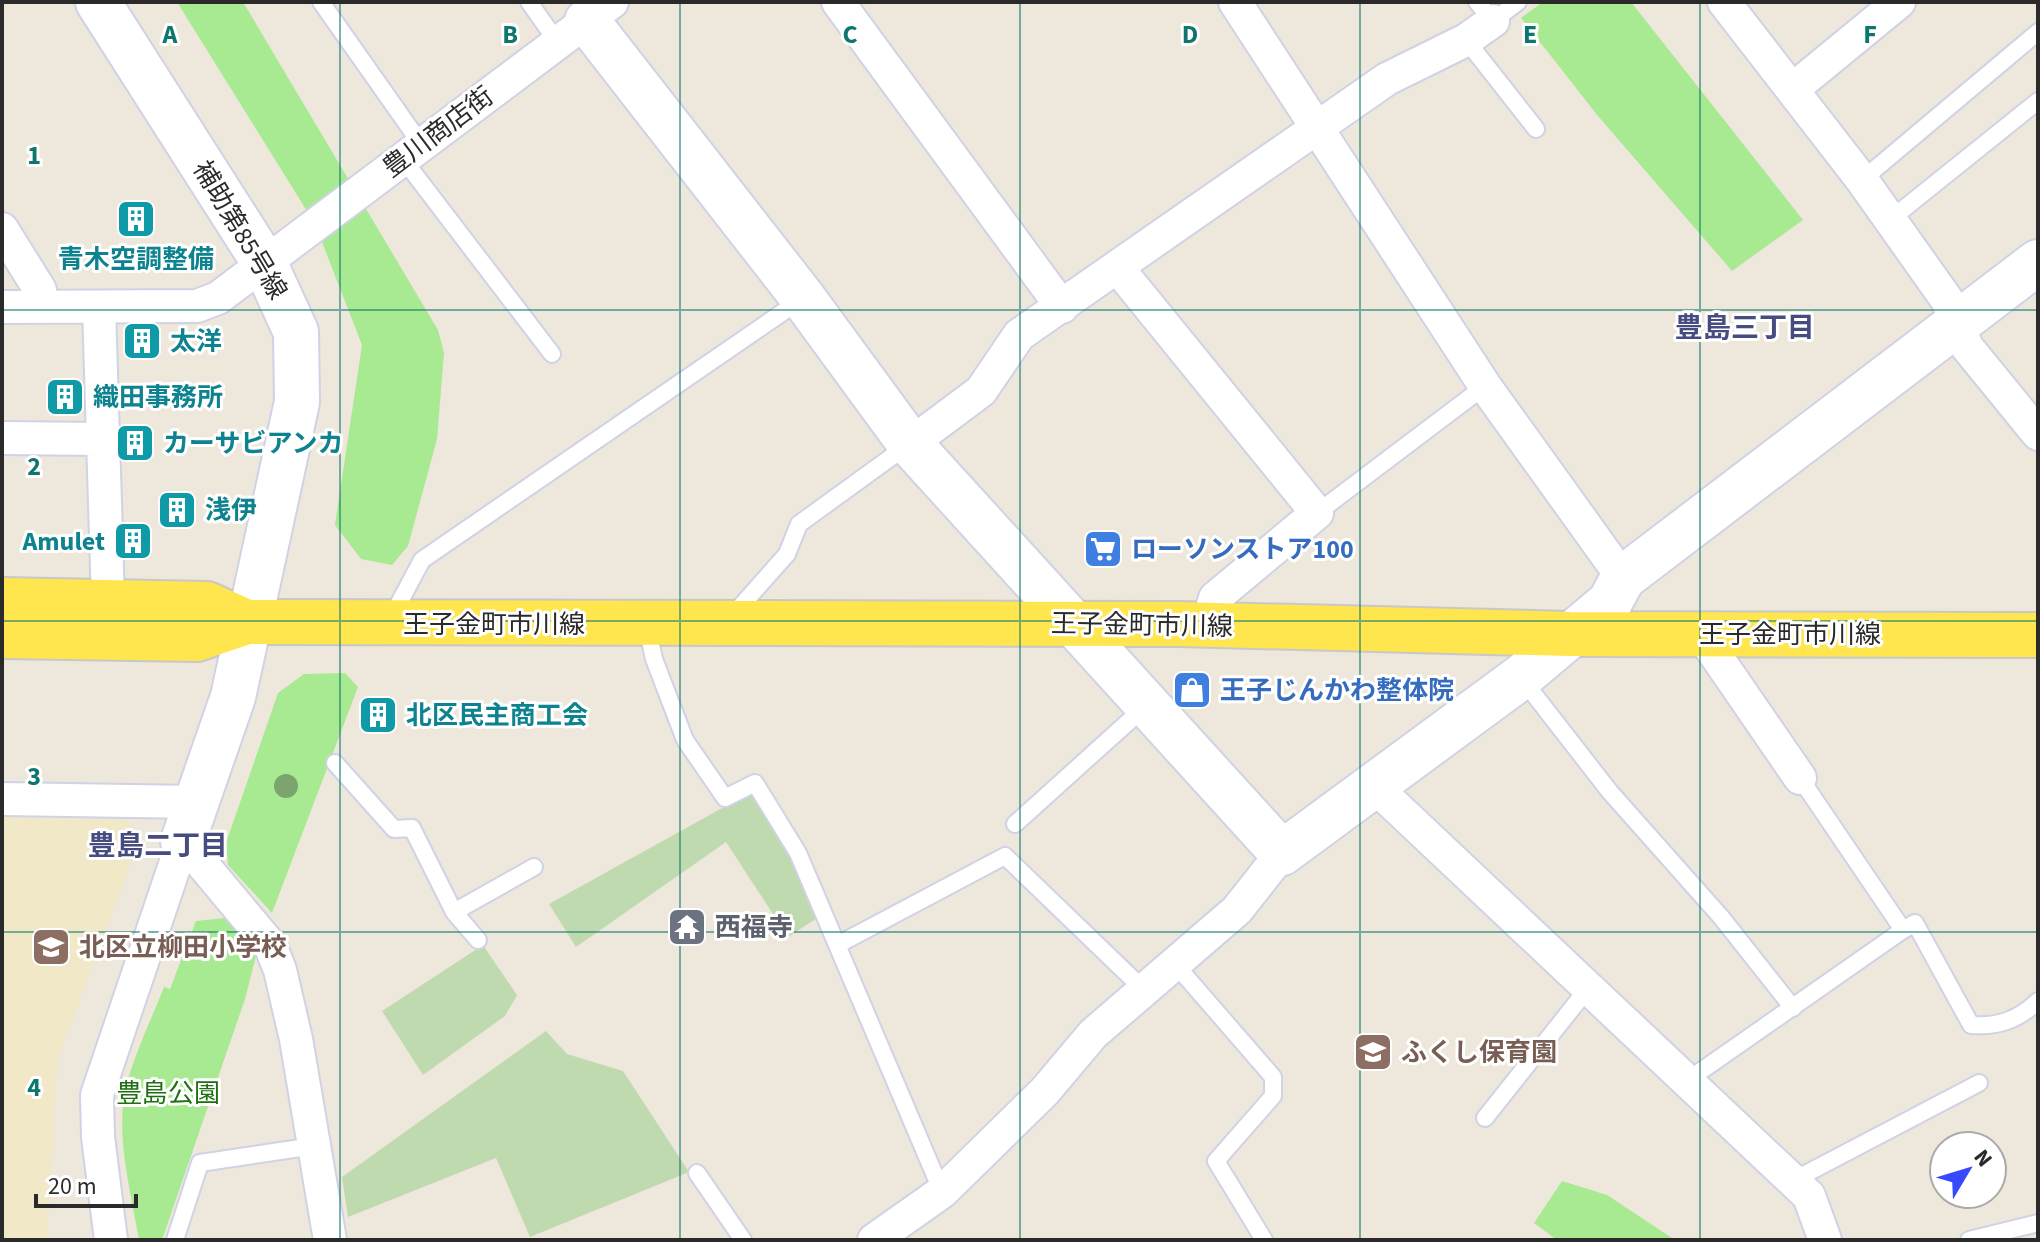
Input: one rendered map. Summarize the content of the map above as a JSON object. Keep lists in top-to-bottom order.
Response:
{
  "streets": {
    "main road": ["王子金町市川線"],
    "street": ["豊川商店街", "補助第85号線"]
  },
  "crossings": [
    ["豊川商店街", "補助第85号線"],
    ["補助第85号線", "王子金町市川線"]
  ],
  "districts": ["豊島三丁目", "豊島二丁目"],
  "parks": ["豊島公園"],
  "places": {
    "building": [
      "青木空調整備",
      "太洋",
      "織田事務所",
      "カーサビアンカ",
      "浅伊",
      "Amulet",
      "北区民主商工会"
    ],
    "supermarket": ["ローソンストア100"],
    "shop": ["王子じんかわ整体院"],
    "temple": ["西福寺"],
    "school or university": ["北区立柳田小学校", "ふくし保育園"]
  },
  "scale_bar": "20 m",
  "north": "top right",
  "grid": {
    "columns": [
      "A",
      "B",
      "C",
      "D",
      "E",
      "F"
    ],
    "rows": [
      "1",
      "2",
      "3",
      "4"
    ]
  }
}
